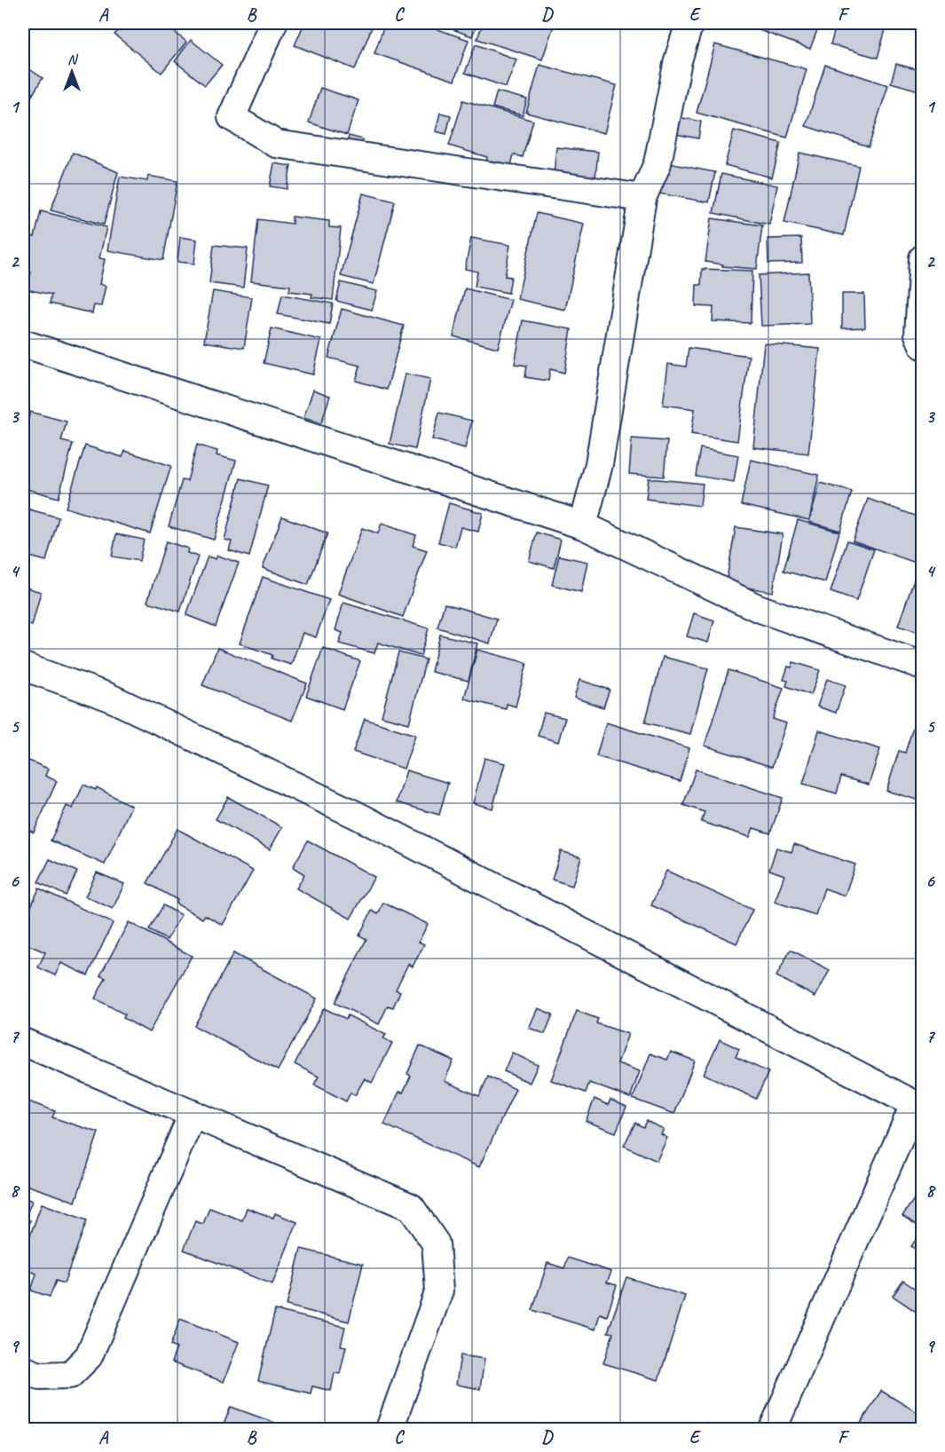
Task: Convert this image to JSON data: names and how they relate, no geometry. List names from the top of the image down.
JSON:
{
  "north": "top",
  "grid": {
    "columns": [
      "A",
      "B",
      "C",
      "D",
      "E",
      "F"
    ],
    "rows": [
      "1",
      "2",
      "3",
      "4",
      "5",
      "6",
      "7",
      "8",
      "9"
    ]
  }
}
